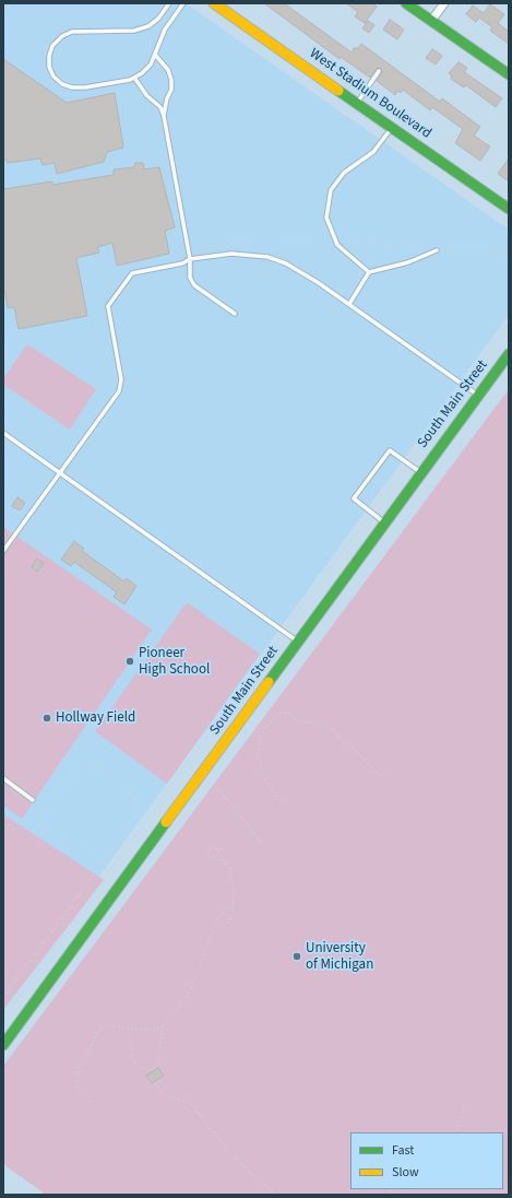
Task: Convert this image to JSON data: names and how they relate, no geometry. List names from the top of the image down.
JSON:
{
  "streets": {
    "main road": ["West Stadium Boulevard", "South Main Street"]
  },
  "places": ["Pioneer High School", "Hollway Field", "University of Michigan"],
  "legend": ["Fast", "Slow"]
}
